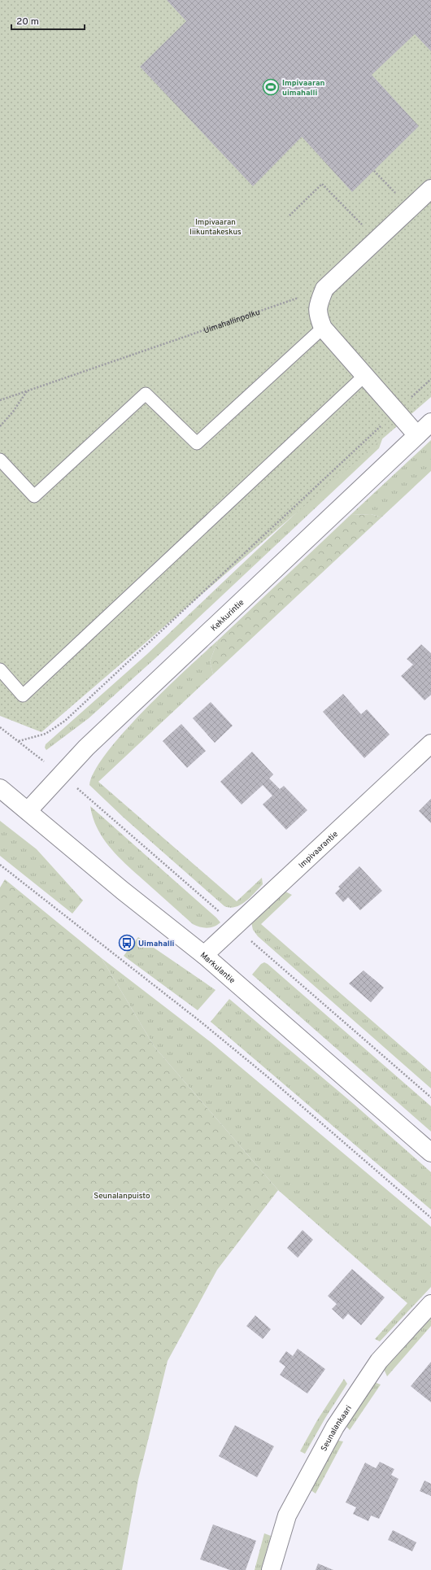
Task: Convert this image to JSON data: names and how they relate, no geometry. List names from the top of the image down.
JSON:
{
  "streets": {
    "street": [
      "Kekkurintie",
      "Impivaarantie",
      "Markulantie",
      "Seunalankaari"
    ],
    "path": ["Uimahallinpolku"]
  },
  "crossings": [
    ["Kekkurintie", "Markulantie"],
    ["Impivaarantie", "Markulantie"]
  ],
  "parks": ["Impivaaran liikuntakeskus", "Seunalanpuisto"],
  "places": {
    "sports": ["Impivaaran uimahalli"],
    "bus stop": ["Uimahalli"]
  },
  "scale_bar": "20 m"
}
